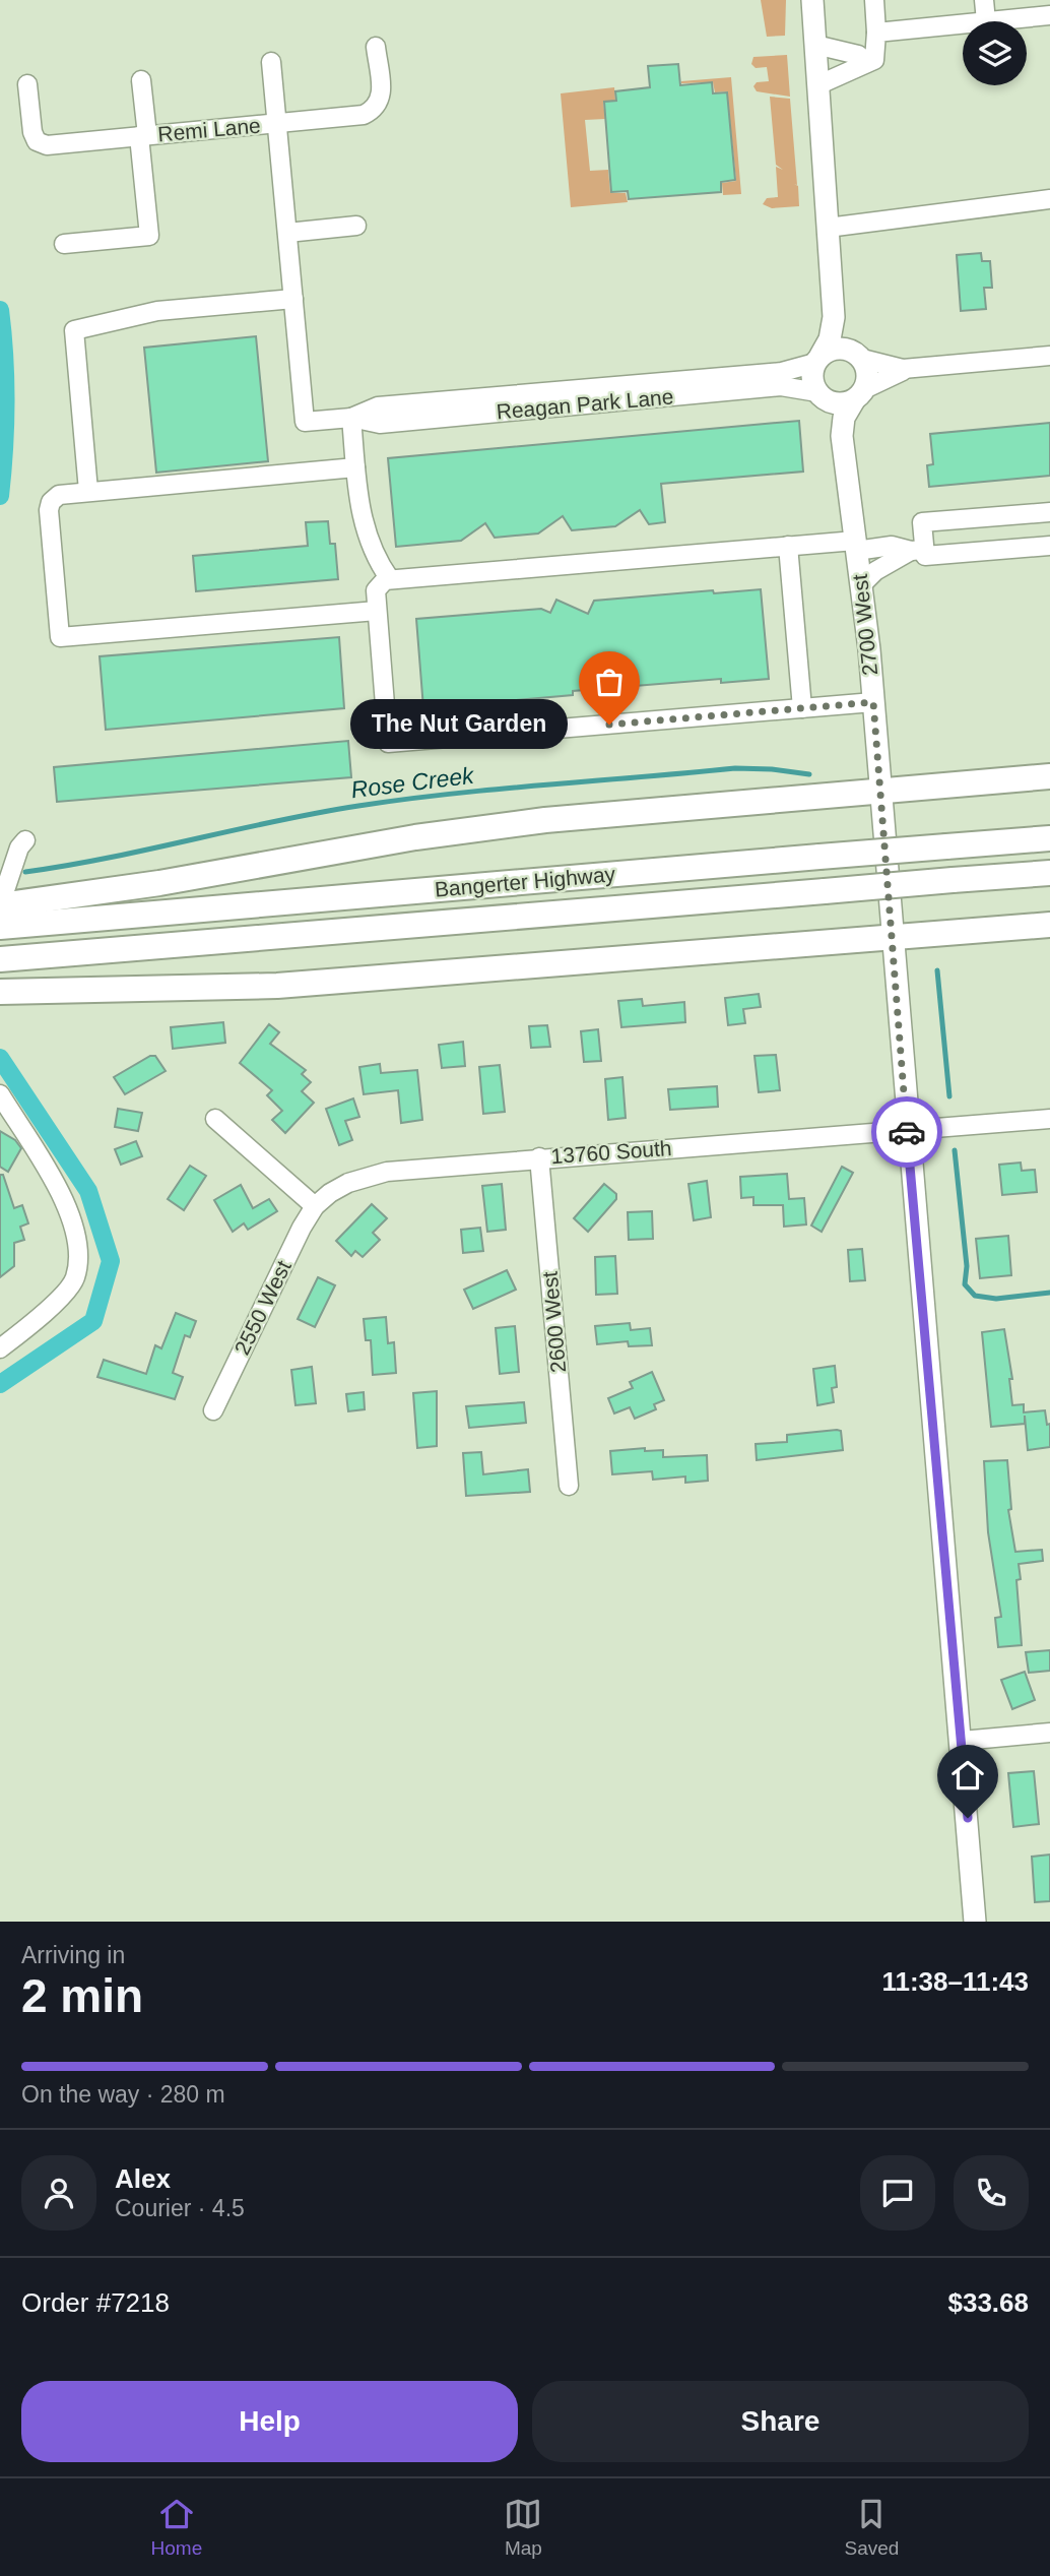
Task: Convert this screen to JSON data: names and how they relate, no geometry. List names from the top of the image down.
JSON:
{
  "streets": {
    "highway": ["Bangerter Highway"],
    "main road": ["2700 West"],
    "street": [
      "Remi Lane",
      "Reagan Park Lane",
      "13760 South",
      "2550 West",
      "2600 West"
    ]
  },
  "crossings": [
    ["Remi Lane", "Reagan Park Lane"],
    ["Reagan Park Lane", "2700 West"],
    ["2700 West", "13760 South"],
    ["13760 South", "2550 West"],
    ["13760 South", "2600 West"]
  ],
  "water": ["Rose Creek"],
  "places": ["The Nut Garden"],
  "page": {
    "bubble": "The Nut Garden",
    "heading": ["2 min", "Arriving in", "11:38–11:43"],
    "panel": [
      "Alex",
      "Courier · 4.5",
      "Order #7218",
      "$33.68"
    ],
    "bar": "On the way · 280 m",
    "buttons": ["Help", "Share"],
    "tabs": ["Home", "Map", "Saved"]
  }
}
